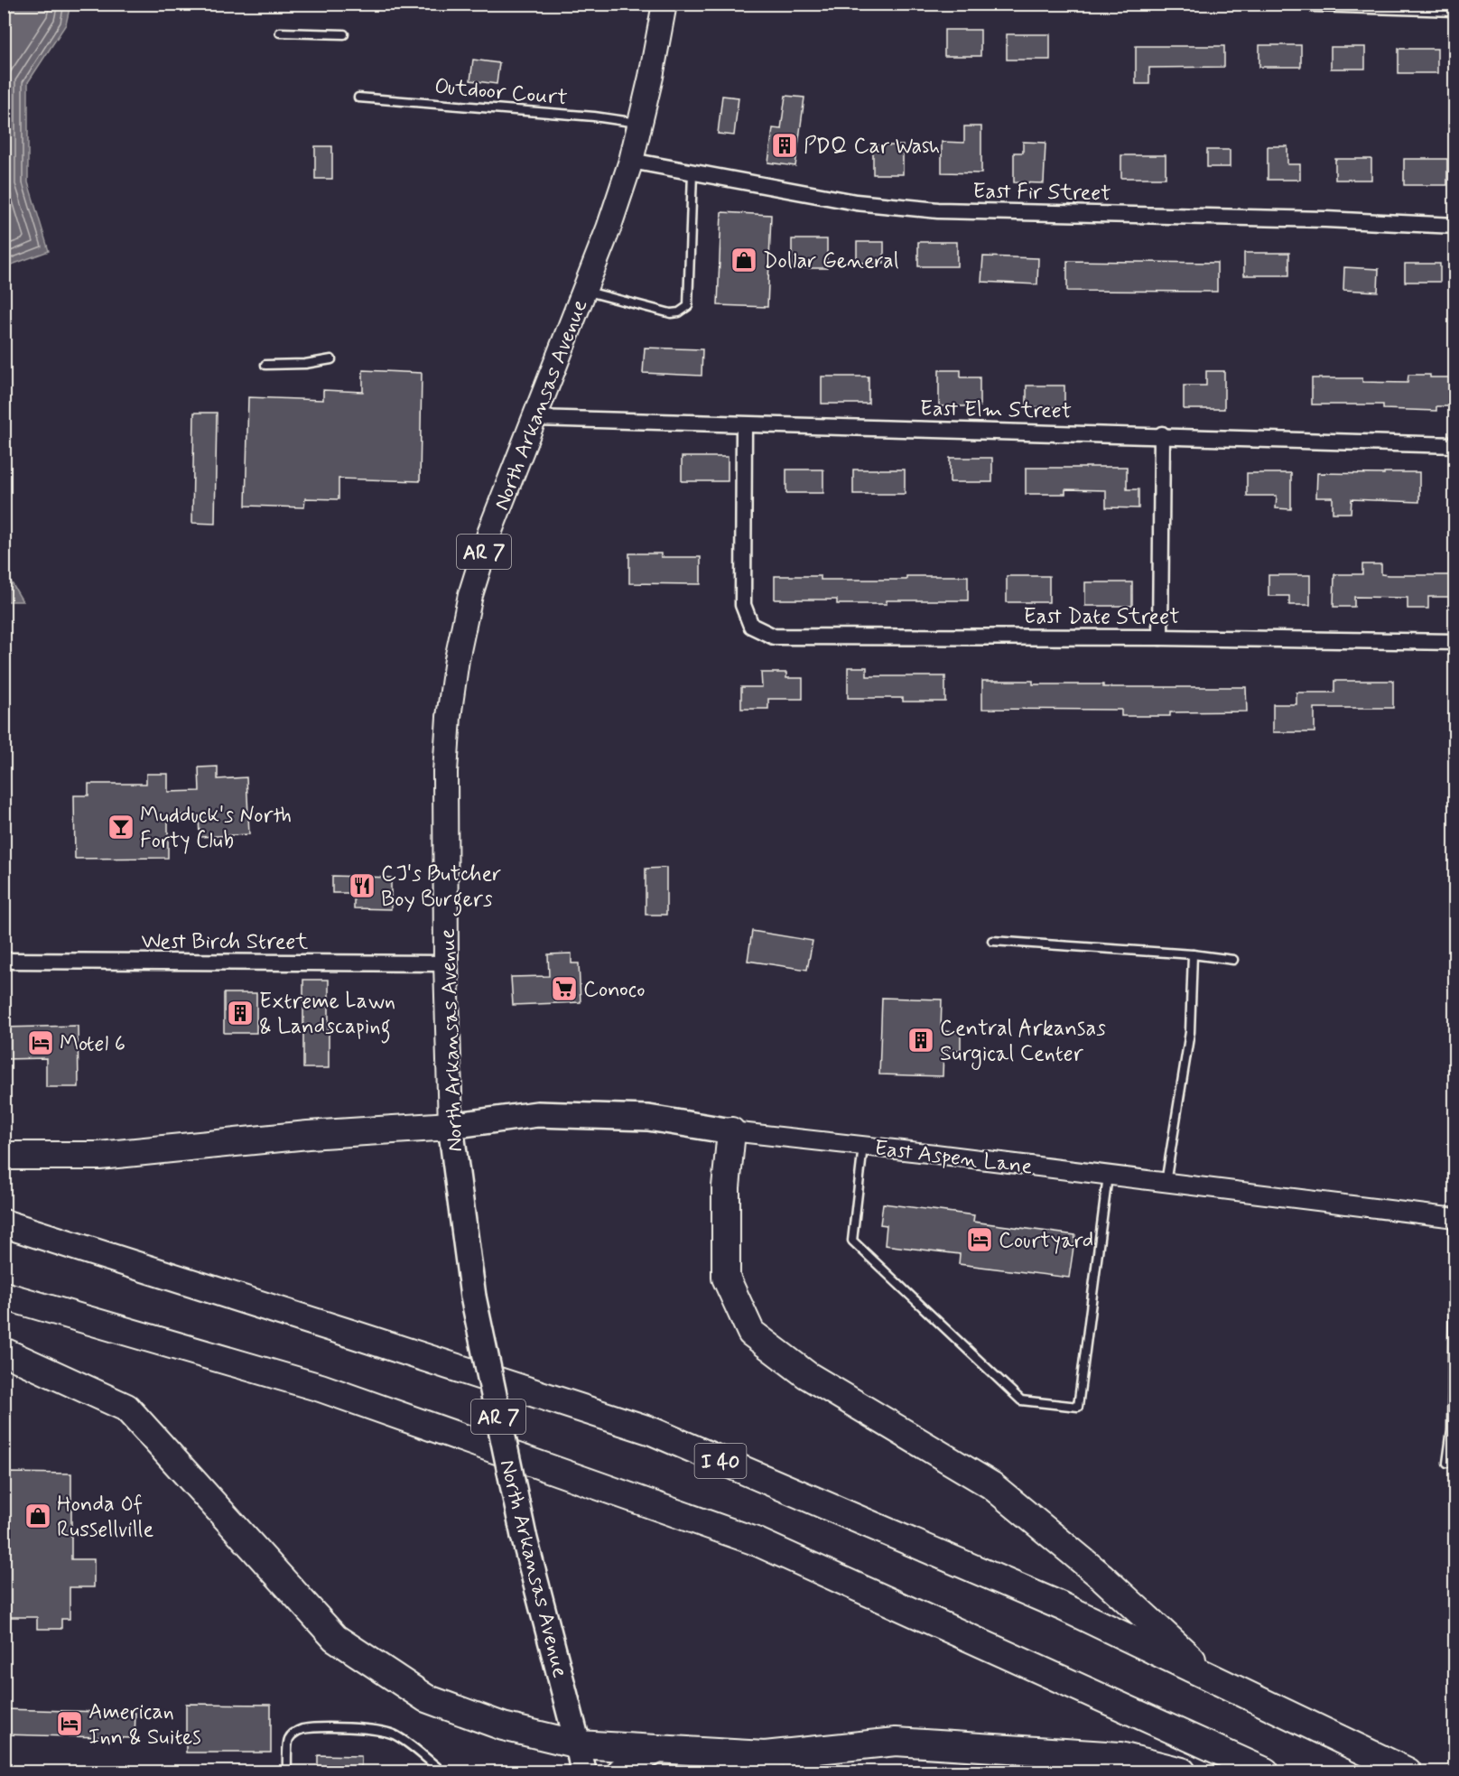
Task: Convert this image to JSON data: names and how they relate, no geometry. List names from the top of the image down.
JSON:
{
  "streets": {
    "highway": [
      "North Arkansas Avenue",
      "AR 7",
      "East Aspen Lane",
      "I 40"
    ],
    "street": [
      "East Fir Street",
      "East Elm Street",
      "East Date Street",
      "West Birch Street"
    ],
    "lane": ["Outdoor Court"]
  },
  "crossings": [
    ["Outdoor Court", "North Arkansas Avenue"],
    ["East Fir Street", "North Arkansas Avenue"],
    ["North Arkansas Avenue", "East Elm Street"],
    ["North Arkansas Avenue", "West Birch Street"],
    ["North Arkansas Avenue", "East Aspen Lane"],
    ["East Elm Street", "East Date Street"]
  ],
  "places": {
    "building": ["PDQ Car Wash", "Extreme Lawn & Landscaping", "Central Arkansas Surgical Center"],
    "shop": ["Dollar General", "Honda Of Russellville"],
    "bar": ["Mudduck's North Forty Club"],
    "restaurant": ["CJ's Butcher Boy Burgers"],
    "supermarket": ["Conoco"],
    "hotel": ["Motel 6", "Courtyard", "American Inn & Suites"]
  }
}
